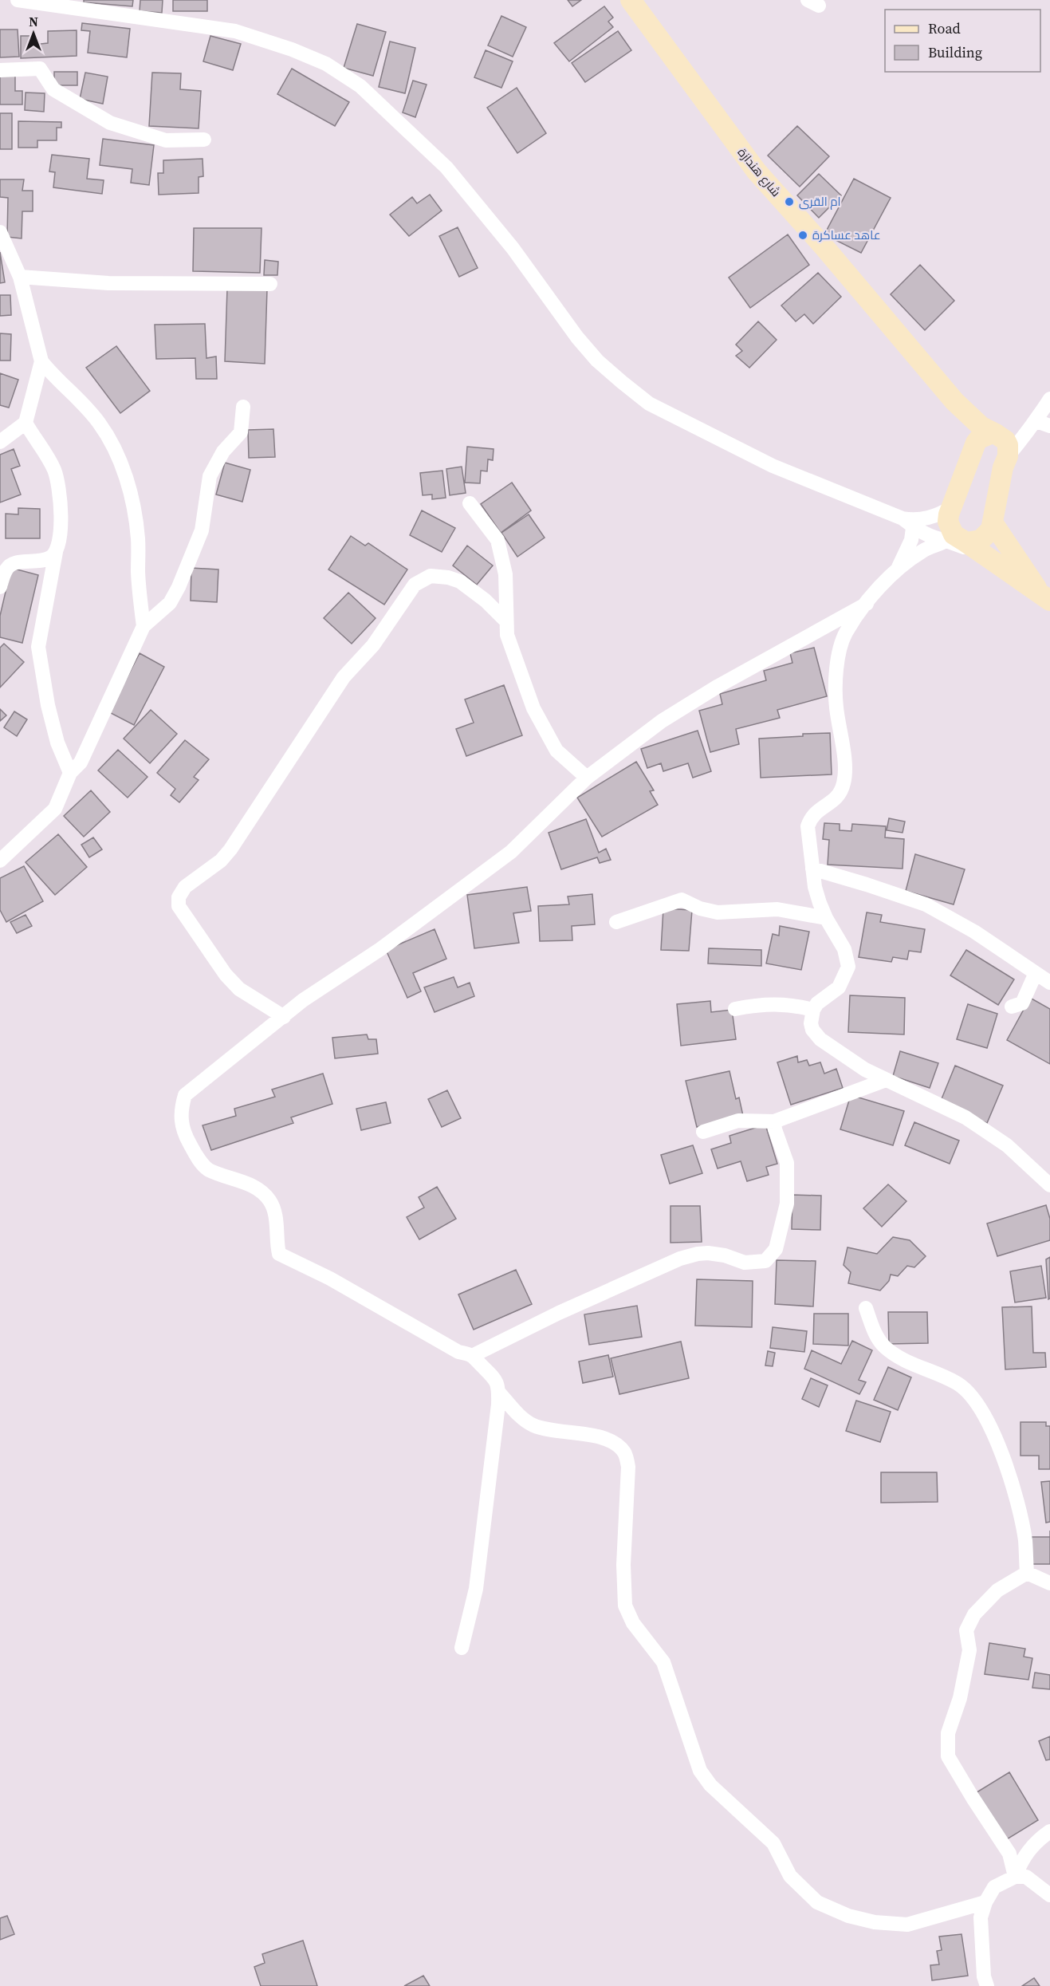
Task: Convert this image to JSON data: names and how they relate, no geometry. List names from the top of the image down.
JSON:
{
  "streets": {
    "street": ["شارع هندازة"]
  },
  "places": ["ام القرى", "عاهد عساكرة"],
  "legend": ["Road", "Building"],
  "north": "top"
}
